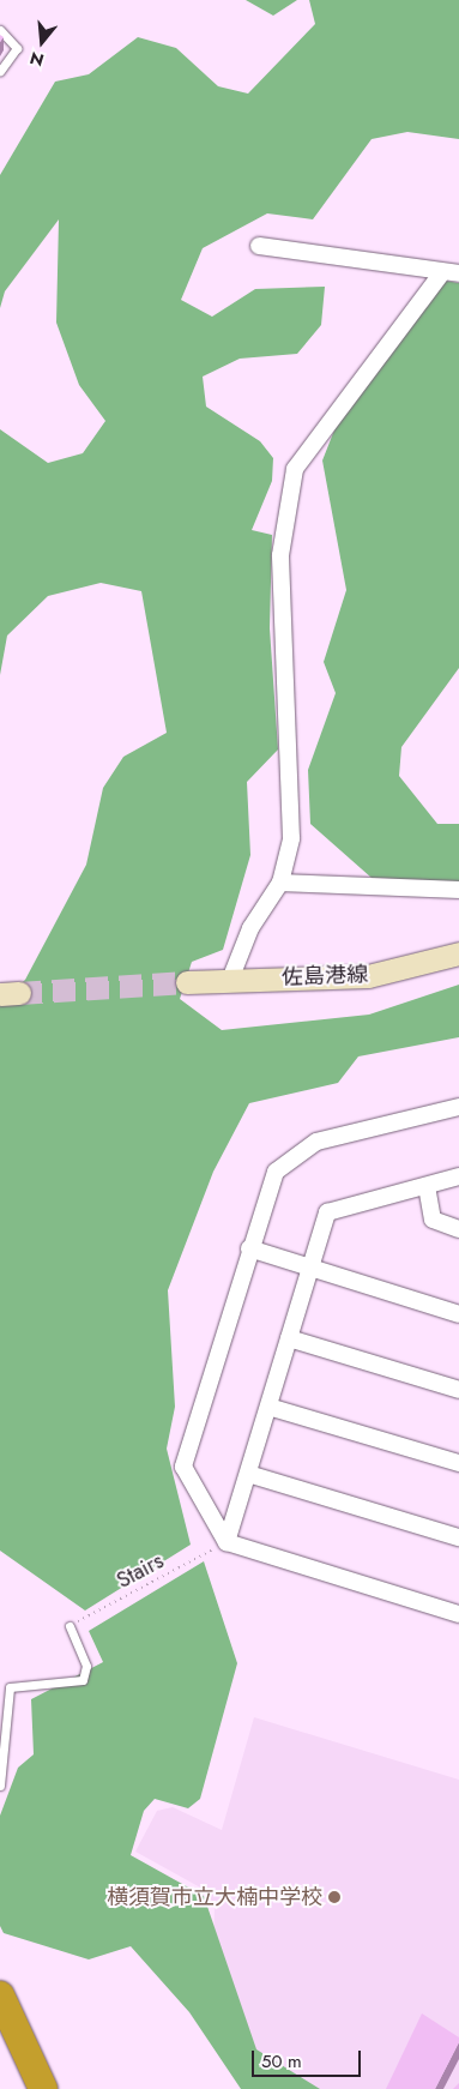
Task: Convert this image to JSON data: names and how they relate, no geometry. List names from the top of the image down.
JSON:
{
  "streets": {
    "main road": ["佐島港線"],
    "path": ["Stairs"]
  },
  "places": ["横須賀市立大楠中学校"],
  "scale_bar": "50 m",
  "north": "bottom"
}
